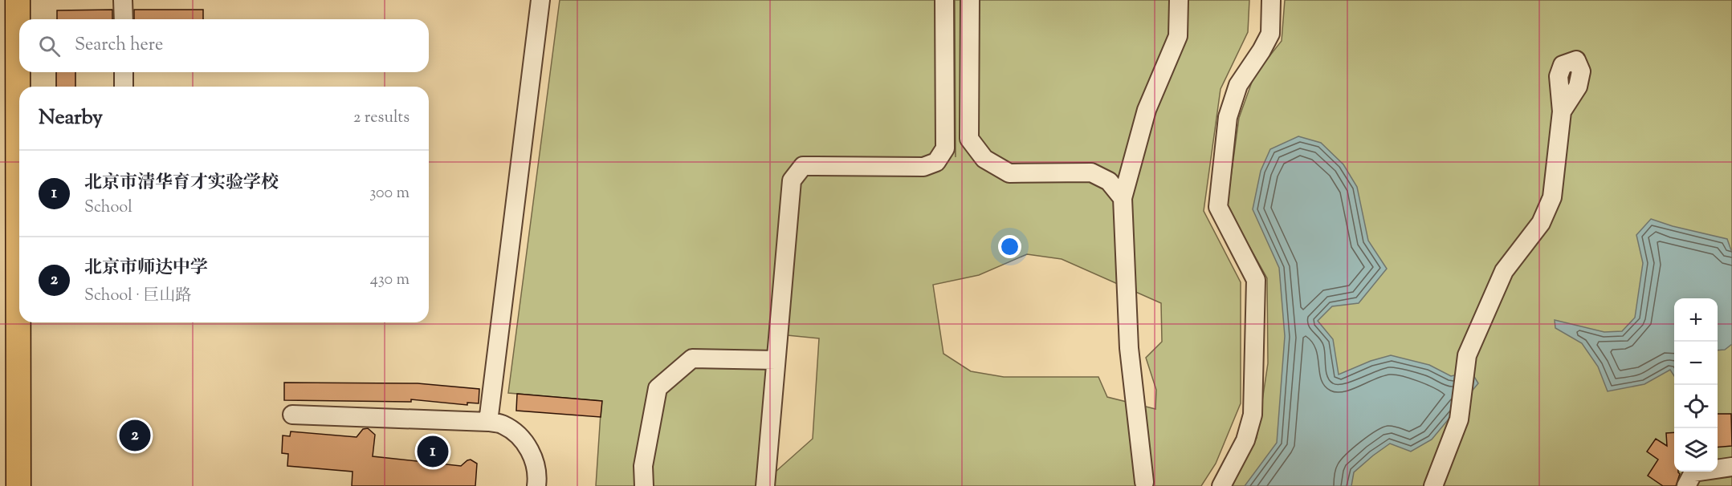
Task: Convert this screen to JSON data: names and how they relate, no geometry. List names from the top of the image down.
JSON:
{
  "page": {
    "search": "Search here",
    "heading": ["Nearby", "2 results"],
    "list": [
      {
        "mark": "1",
        "name": "北京市清华育才实验学校",
        "note": "School",
        "value": "300 m"
      },
      {
        "mark": "2",
        "name": "北京市师达中学",
        "note": "School · 巨山路",
        "value": "430 m"
      }
    ],
    "map_buttons": ["+", "−"],
    "pins": ["2", "1"]
  }
}
